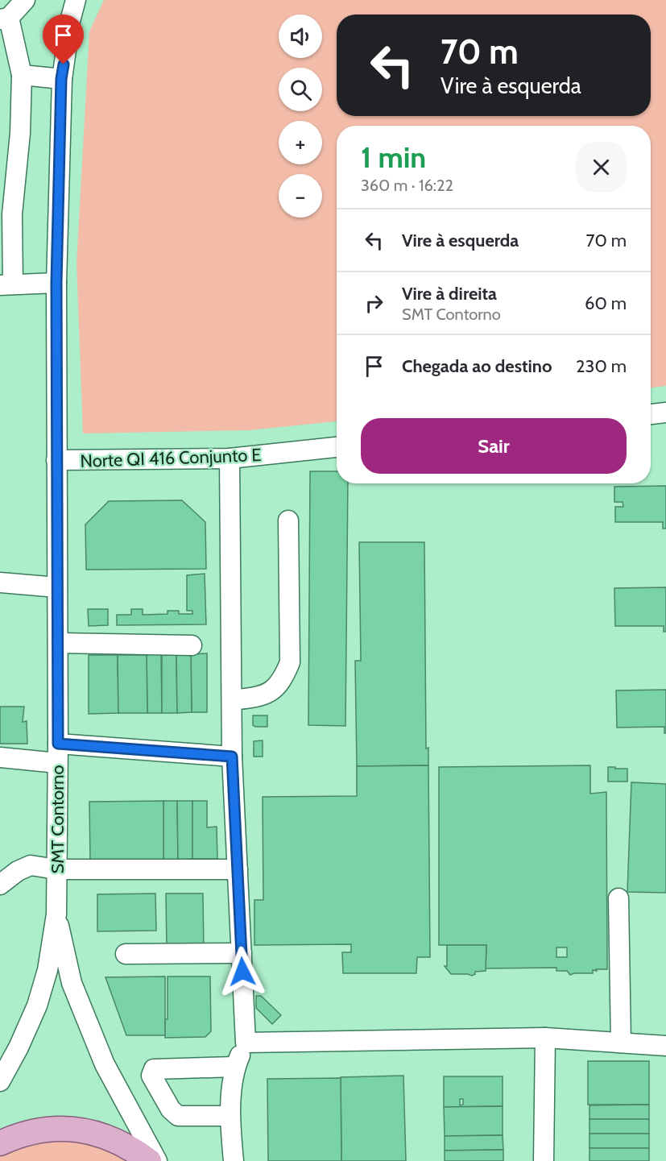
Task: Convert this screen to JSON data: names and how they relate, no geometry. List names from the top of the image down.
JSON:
{
  "streets": {
    "street": ["Norte QI 416 Conjunto E", "SMT Contorno"]
  },
  "crossings": [
    ["Norte QI 416 Conjunto E", "SMT Contorno"]
  ],
  "page": {
    "map_buttons": ["+", "−"],
    "turn": ["70 m", "Vire à esquerda"],
    "heading": ["1 min", "360 m · 16:22"],
    "list": [
      {
        "name": "Vire à esquerda",
        "value": "70 m"
      },
      {
        "name": "Vire à direita",
        "note": "SMT Contorno",
        "value": "60 m"
      },
      {
        "name": "Chegada ao destino",
        "value": "230 m"
      }
    ],
    "buttons": "Sair"
  }
}
